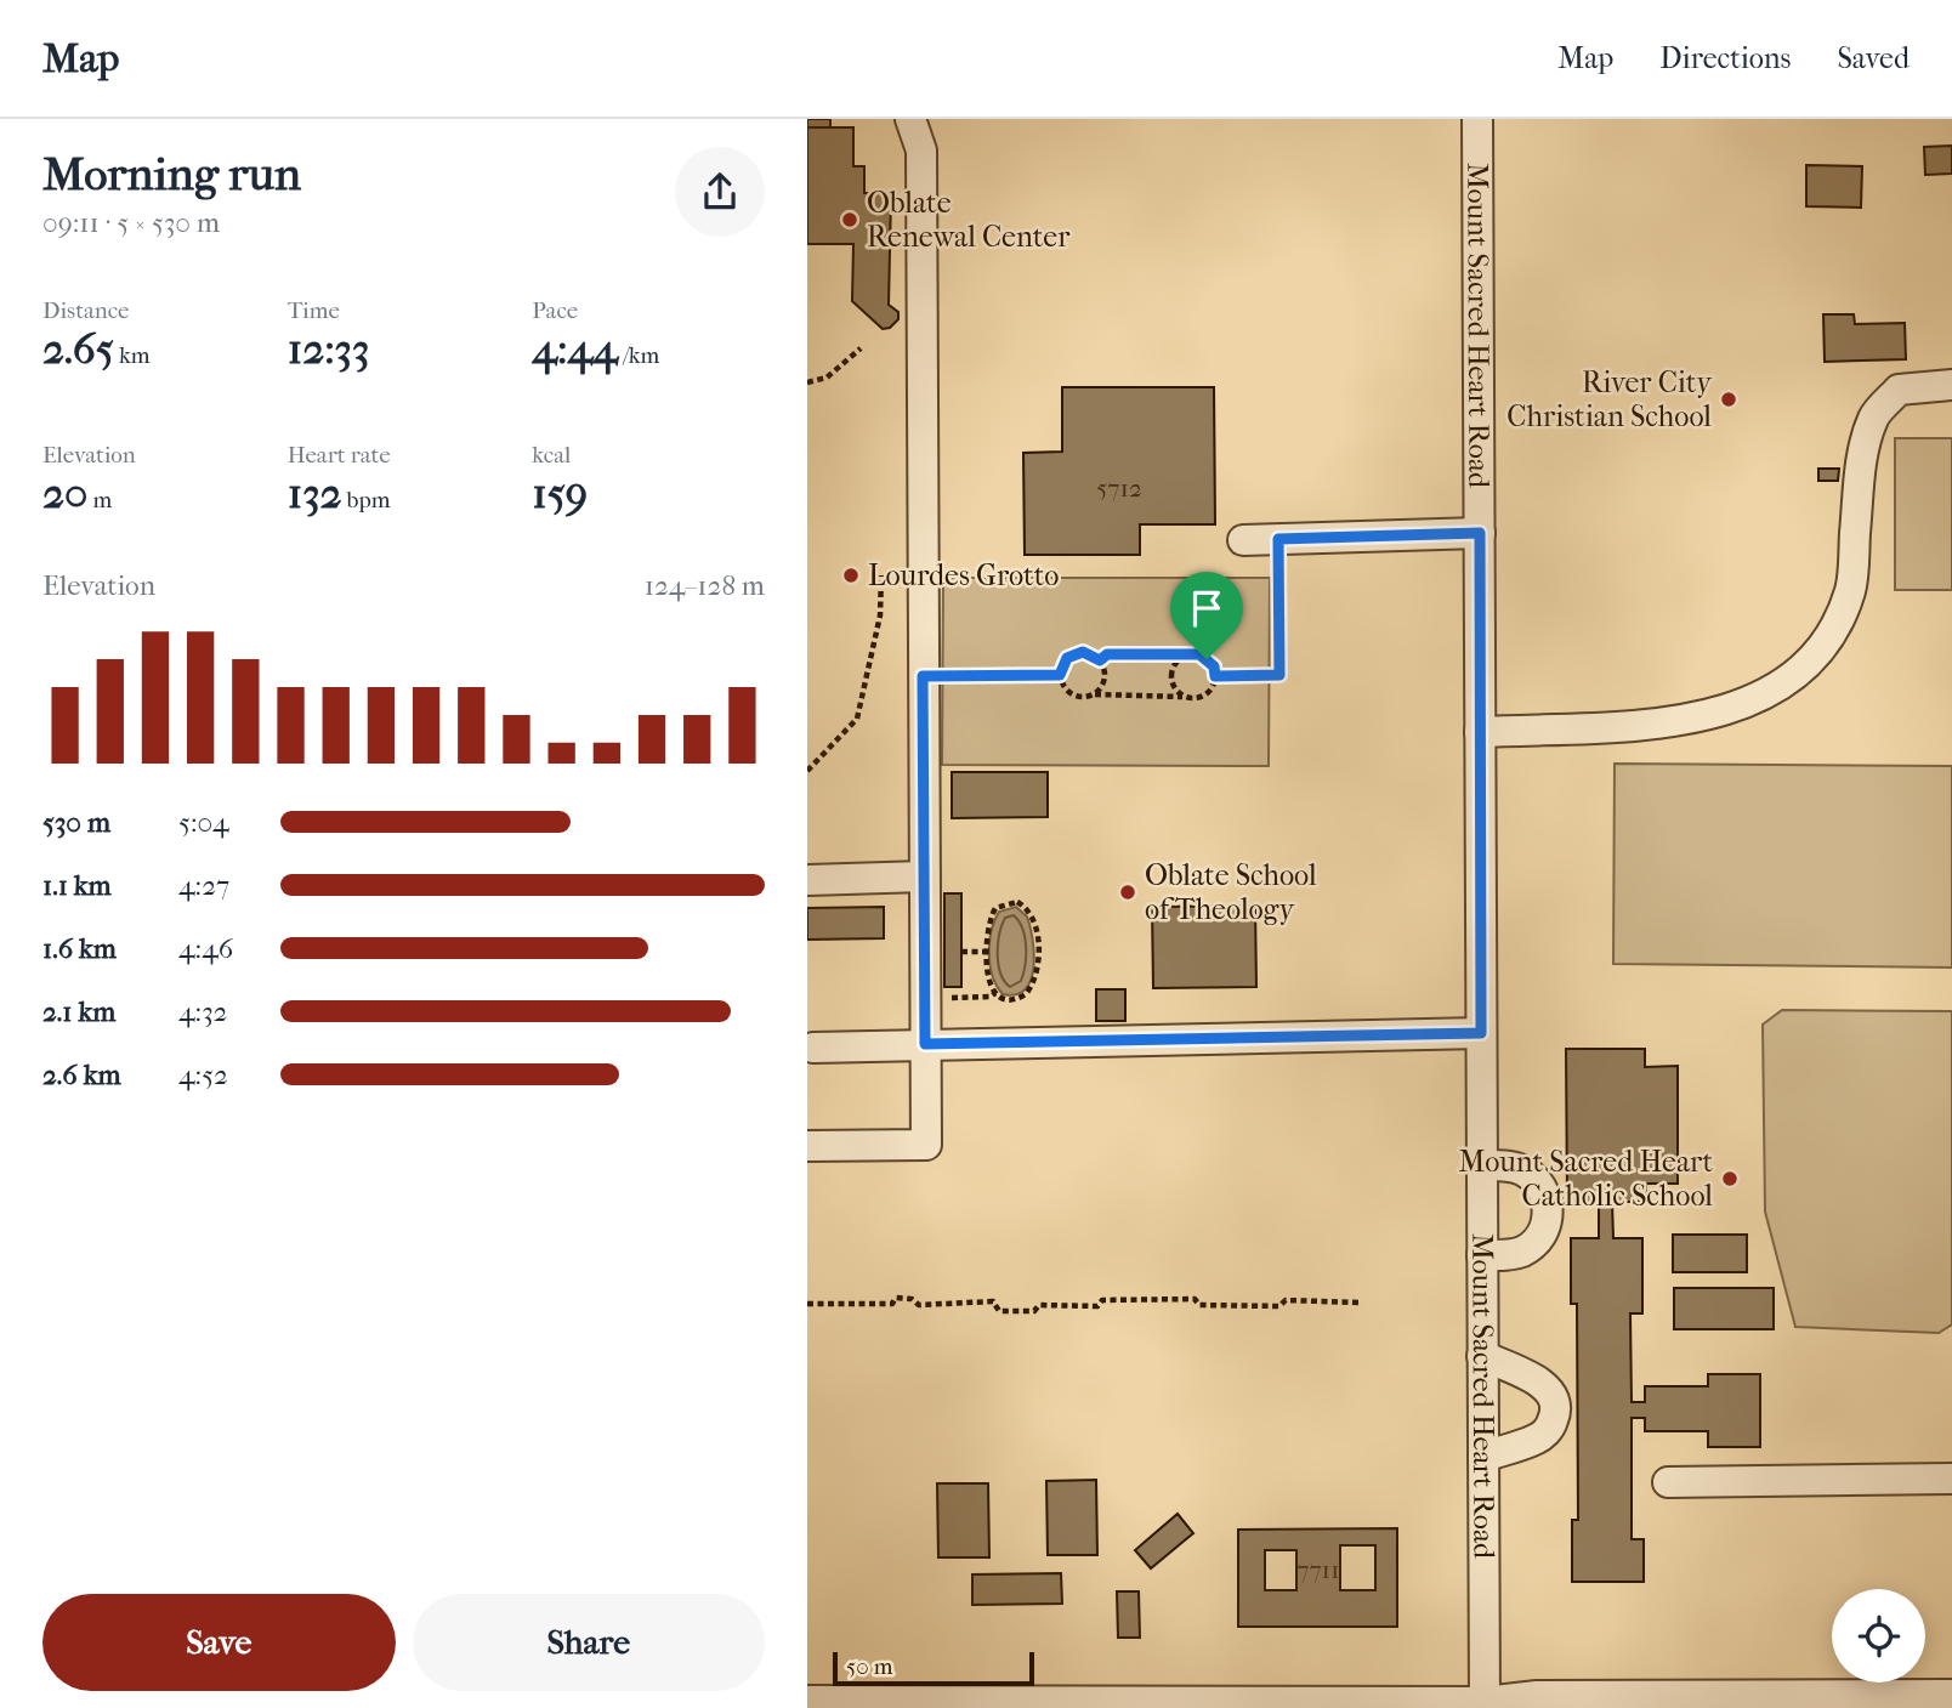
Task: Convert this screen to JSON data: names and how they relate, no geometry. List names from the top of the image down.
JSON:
{
  "streets": {
    "street": ["Mount Sacred Heart Road"]
  },
  "places": [
    "Oblate Renewal Center",
    "River City Christian School",
    "Lourdes Grotto",
    "Oblate School of Theology",
    "Mount Sacred Heart Catholic School"
  ],
  "house_numbers": ["5712", "7711"],
  "scale_bar": "50 m",
  "page": {
    "header": "Map",
    "nav": ["Map", "Directions", "Saved"],
    "heading": ["Morning run", "09:11 · 5 × 530 m"],
    "stats": [
      ["Distance", "2.65 km"],
      ["Time", "12:33"],
      ["Pace", "4:44 /km"],
      ["Elevation", "20 m"],
      ["Heart rate", "132 bpm"],
      ["kcal", "159"]
    ],
    "chart": ["Elevation", "124–128 m"],
    "list": [
      {
        "name": "530 m",
        "note": "5:04"
      },
      {
        "name": "1.1 km",
        "note": "4:27"
      },
      {
        "name": "1.6 km",
        "note": "4:46"
      },
      {
        "name": "2.1 km",
        "note": "4:32"
      },
      {
        "name": "2.6 km",
        "note": "4:52"
      }
    ],
    "buttons": ["Save", "Share"],
    "scale": "50 m"
  }
}
